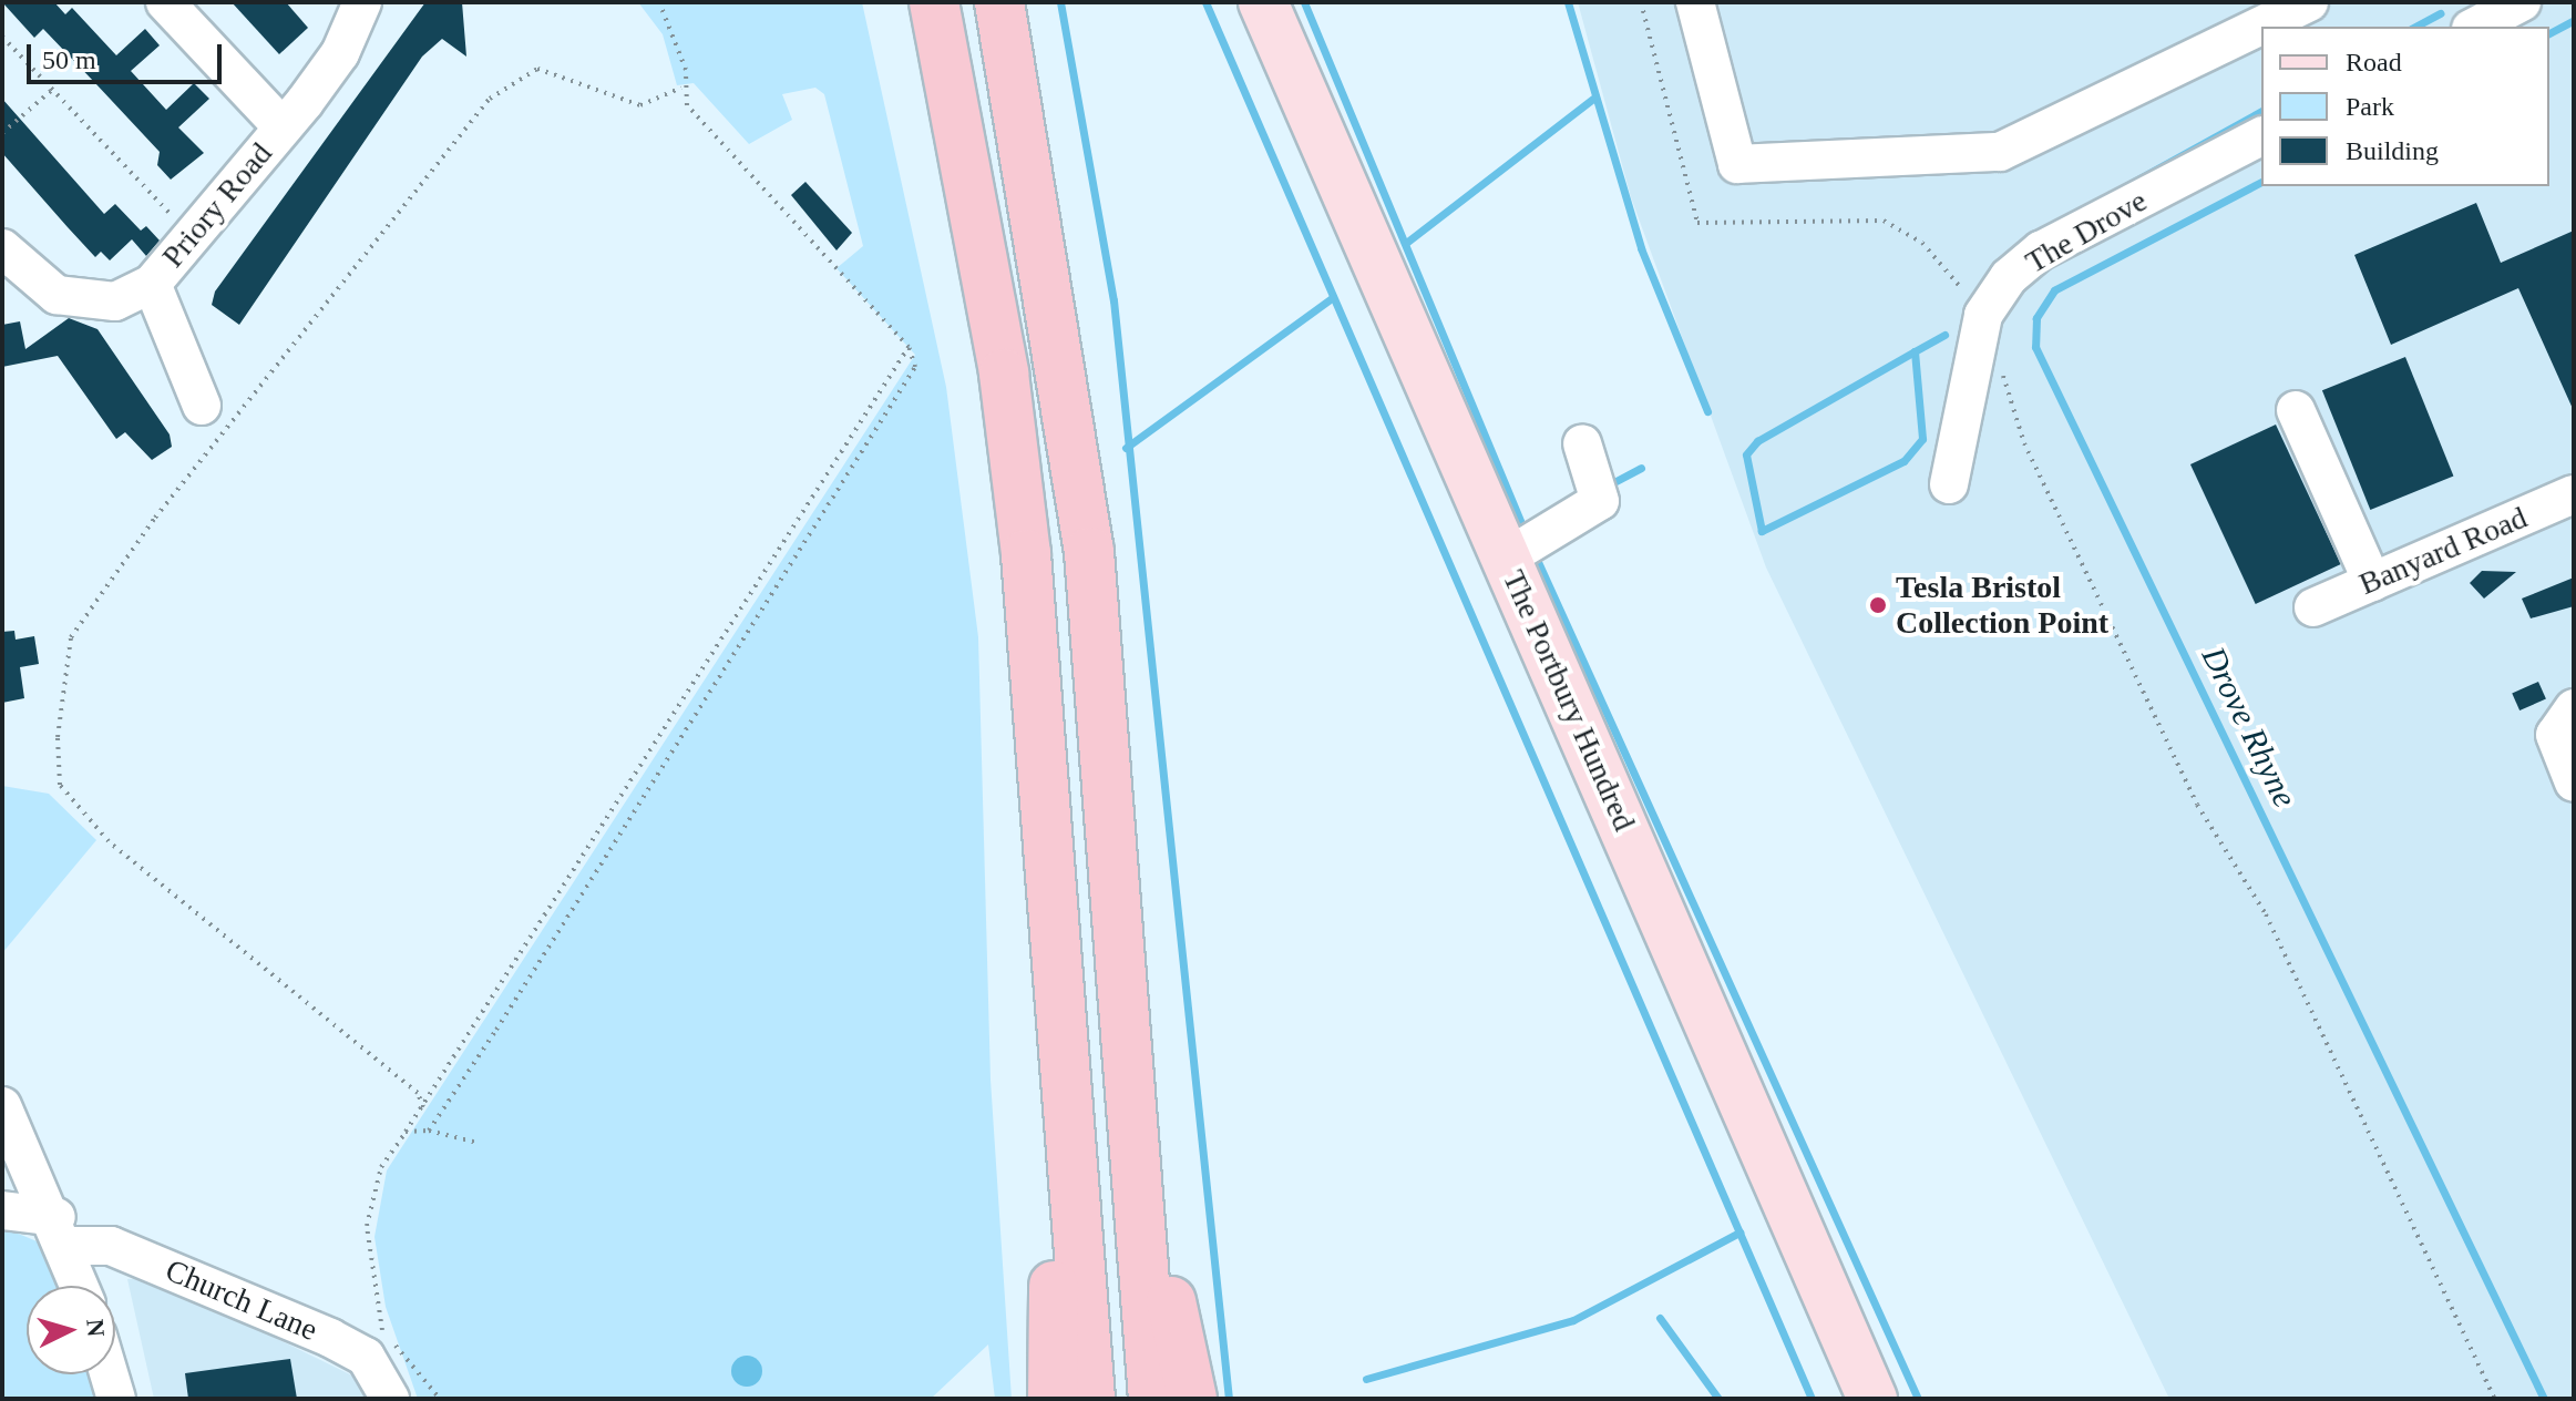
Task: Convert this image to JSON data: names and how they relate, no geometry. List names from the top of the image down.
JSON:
{
  "streets": {
    "main road": ["The Portbury Hundred"],
    "street": [
      "Priory Road",
      "The Drove",
      "Banyard Road",
      "Church Lane"
    ]
  },
  "water": ["Drove Rhyne"],
  "places": ["Tesla Bristol Collection Point"],
  "legend": ["Road", "Park", "Building"],
  "scale_bar": "50 m",
  "north": "right"
}
